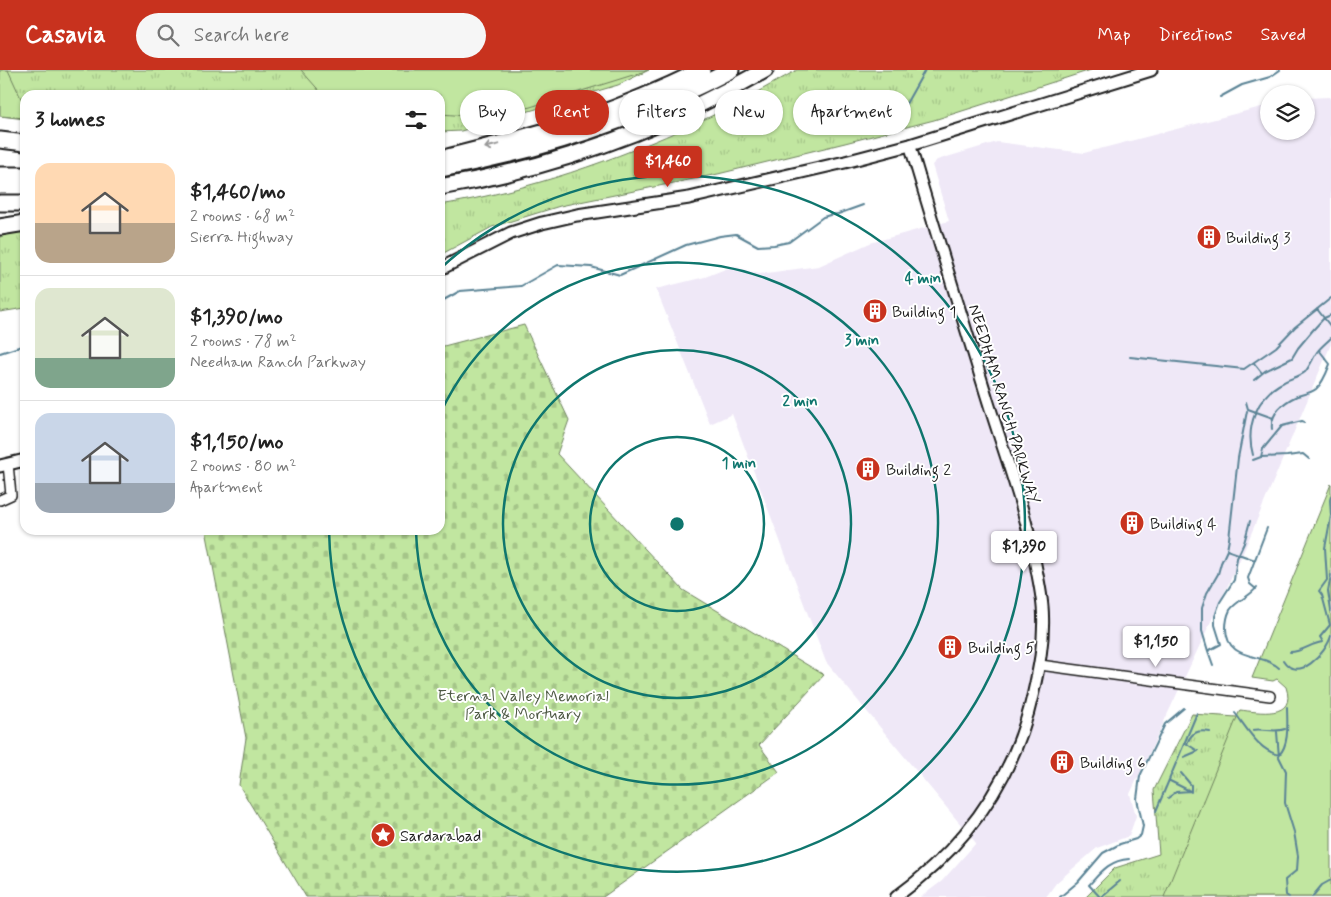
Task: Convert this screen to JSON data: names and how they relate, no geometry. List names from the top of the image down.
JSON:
{
  "streets": {
    "street": ["NEEDHAM RANCH PARKWAY"]
  },
  "parks": ["Eternal Valley Memorial Park & Mortuary"],
  "places": {
    "building": [
      "Building 3",
      "Building 1",
      "Building 2",
      "Building 4",
      "Building 5",
      "Building 6"
    ],
    "place": ["Sardarabad"]
  },
  "page": {
    "header": "Casavia",
    "search": "Search here",
    "nav": ["Map", "Directions", "Saved"],
    "chip": [
      "Buy",
      "Rent",
      "Filters",
      "New",
      "Apartment"
    ],
    "heading": "3 homes",
    "price": ["$1,460", "$1,390", "$1,150"],
    "list": [
      {
        "name": "$1,460/mo",
        "note": "2 rooms · 68 m² · Sierra Highway"
      },
      {
        "name": "$1,390/mo",
        "note": "2 rooms · 78 m² · Needham Ranch Parkway"
      },
      {
        "name": "$1,150/mo",
        "note": "2 rooms · 80 m² · Apartment"
      }
    ]
  },
  "rings": [
    "4 min",
    "3 min",
    "2 min",
    "1 min"
  ]
}
